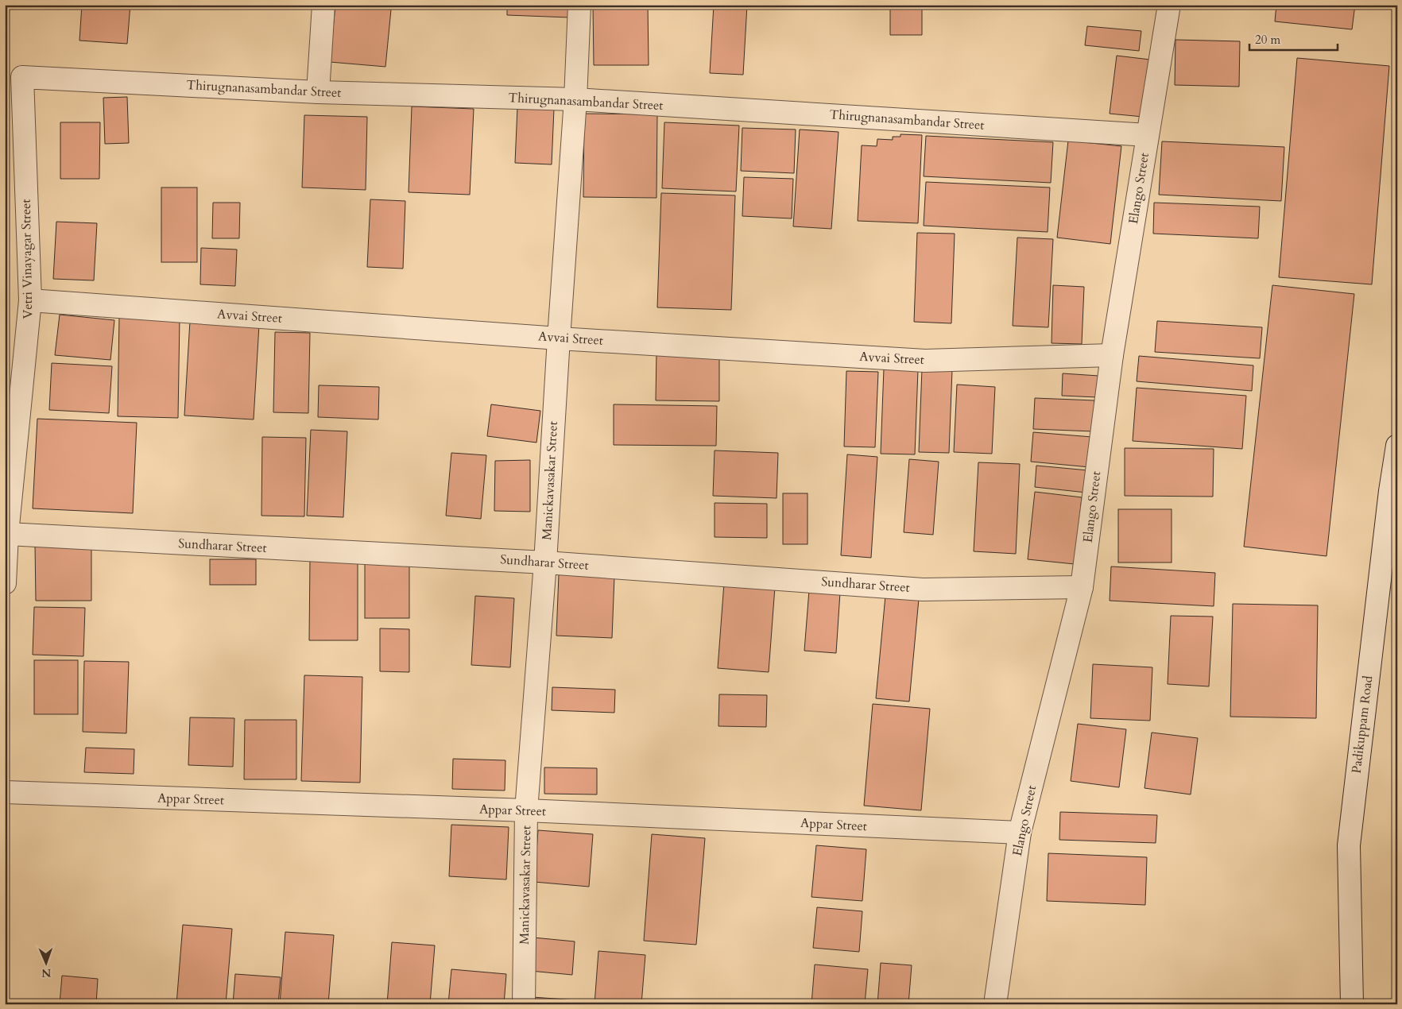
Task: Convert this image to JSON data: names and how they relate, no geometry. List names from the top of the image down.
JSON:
{
  "streets": {
    "street": [
      "Thirugnanasambandar Street",
      "Elango Street",
      "Vetri Vinayagar Street",
      "Avvai Street",
      "Manickavasakar Street",
      "Sundharar Street",
      "Padikuppam Road",
      "Appar Street"
    ]
  },
  "crossings": [
    ["Thirugnanasambandar Street", "Elango Street"],
    ["Thirugnanasambandar Street", "Vetri Vinayagar Street"],
    ["Thirugnanasambandar Street", "Manickavasakar Street"],
    ["Elango Street", "Avvai Street"],
    ["Elango Street", "Sundharar Street"],
    ["Elango Street", "Appar Street"],
    ["Vetri Vinayagar Street", "Avvai Street"],
    ["Vetri Vinayagar Street", "Sundharar Street"],
    ["Avvai Street", "Manickavasakar Street"],
    ["Manickavasakar Street", "Sundharar Street"],
    ["Manickavasakar Street", "Appar Street"]
  ],
  "scale_bar": "20 m",
  "north": "bottom"
}
